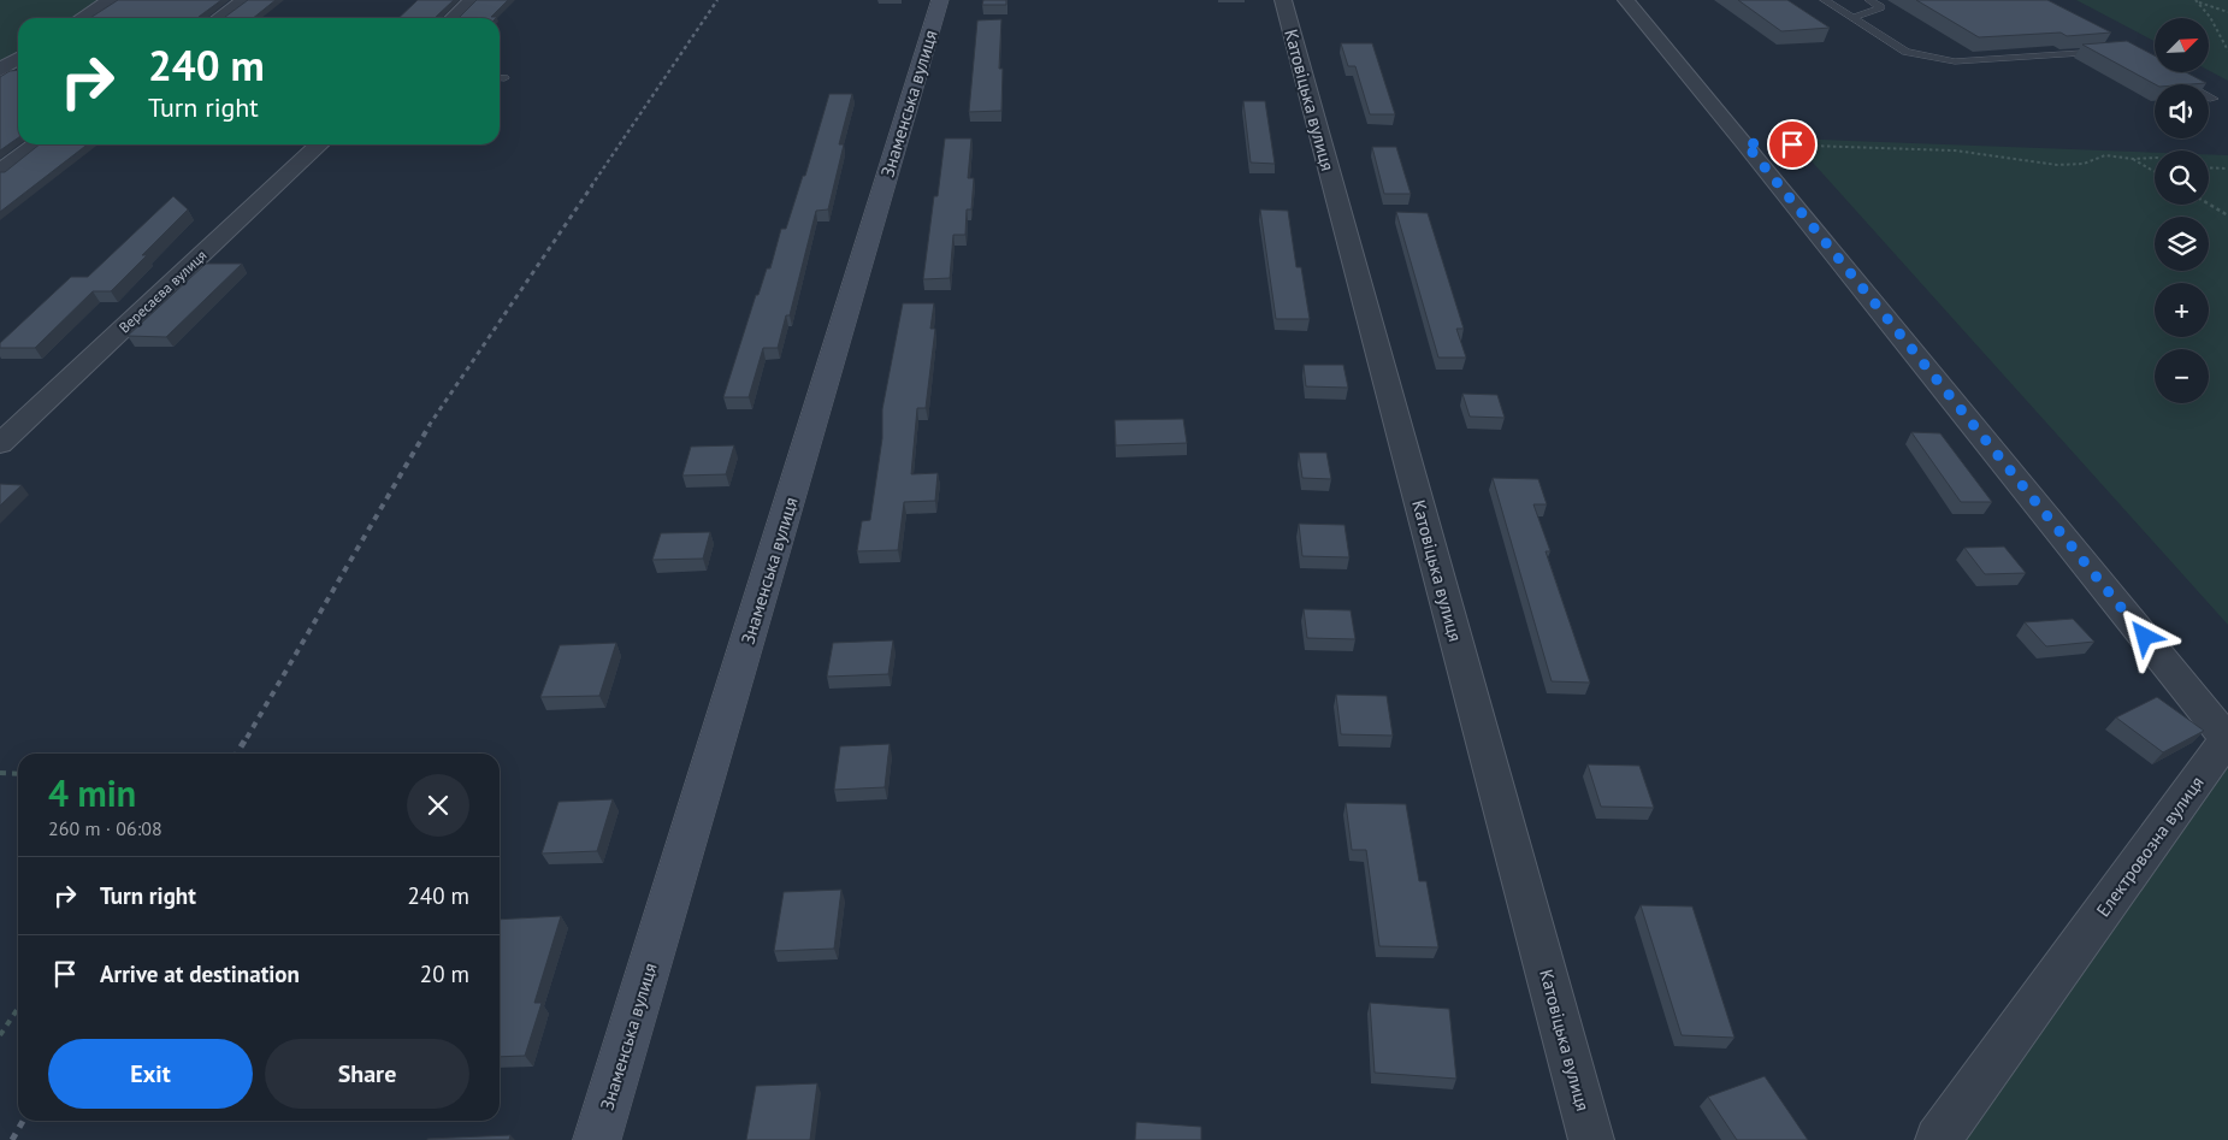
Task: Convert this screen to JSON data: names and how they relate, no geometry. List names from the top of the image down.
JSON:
{
  "streets": {
    "main road": ["Знаменська вулиця"],
    "street": ["Катовіцька вулиця", "Вересаєва вулиця", "Електровозна вулиця"]
  },
  "north": "top right",
  "page": {
    "map_buttons": ["+", "−"],
    "turn": ["240 m", "Turn right"],
    "heading": ["4 min", "260 m · 06:08"],
    "list": [
      {
        "name": "Turn right",
        "value": "240 m"
      },
      {
        "name": "Arrive at destination",
        "value": "20 m"
      }
    ],
    "buttons": ["Exit", "Share"]
  }
}
